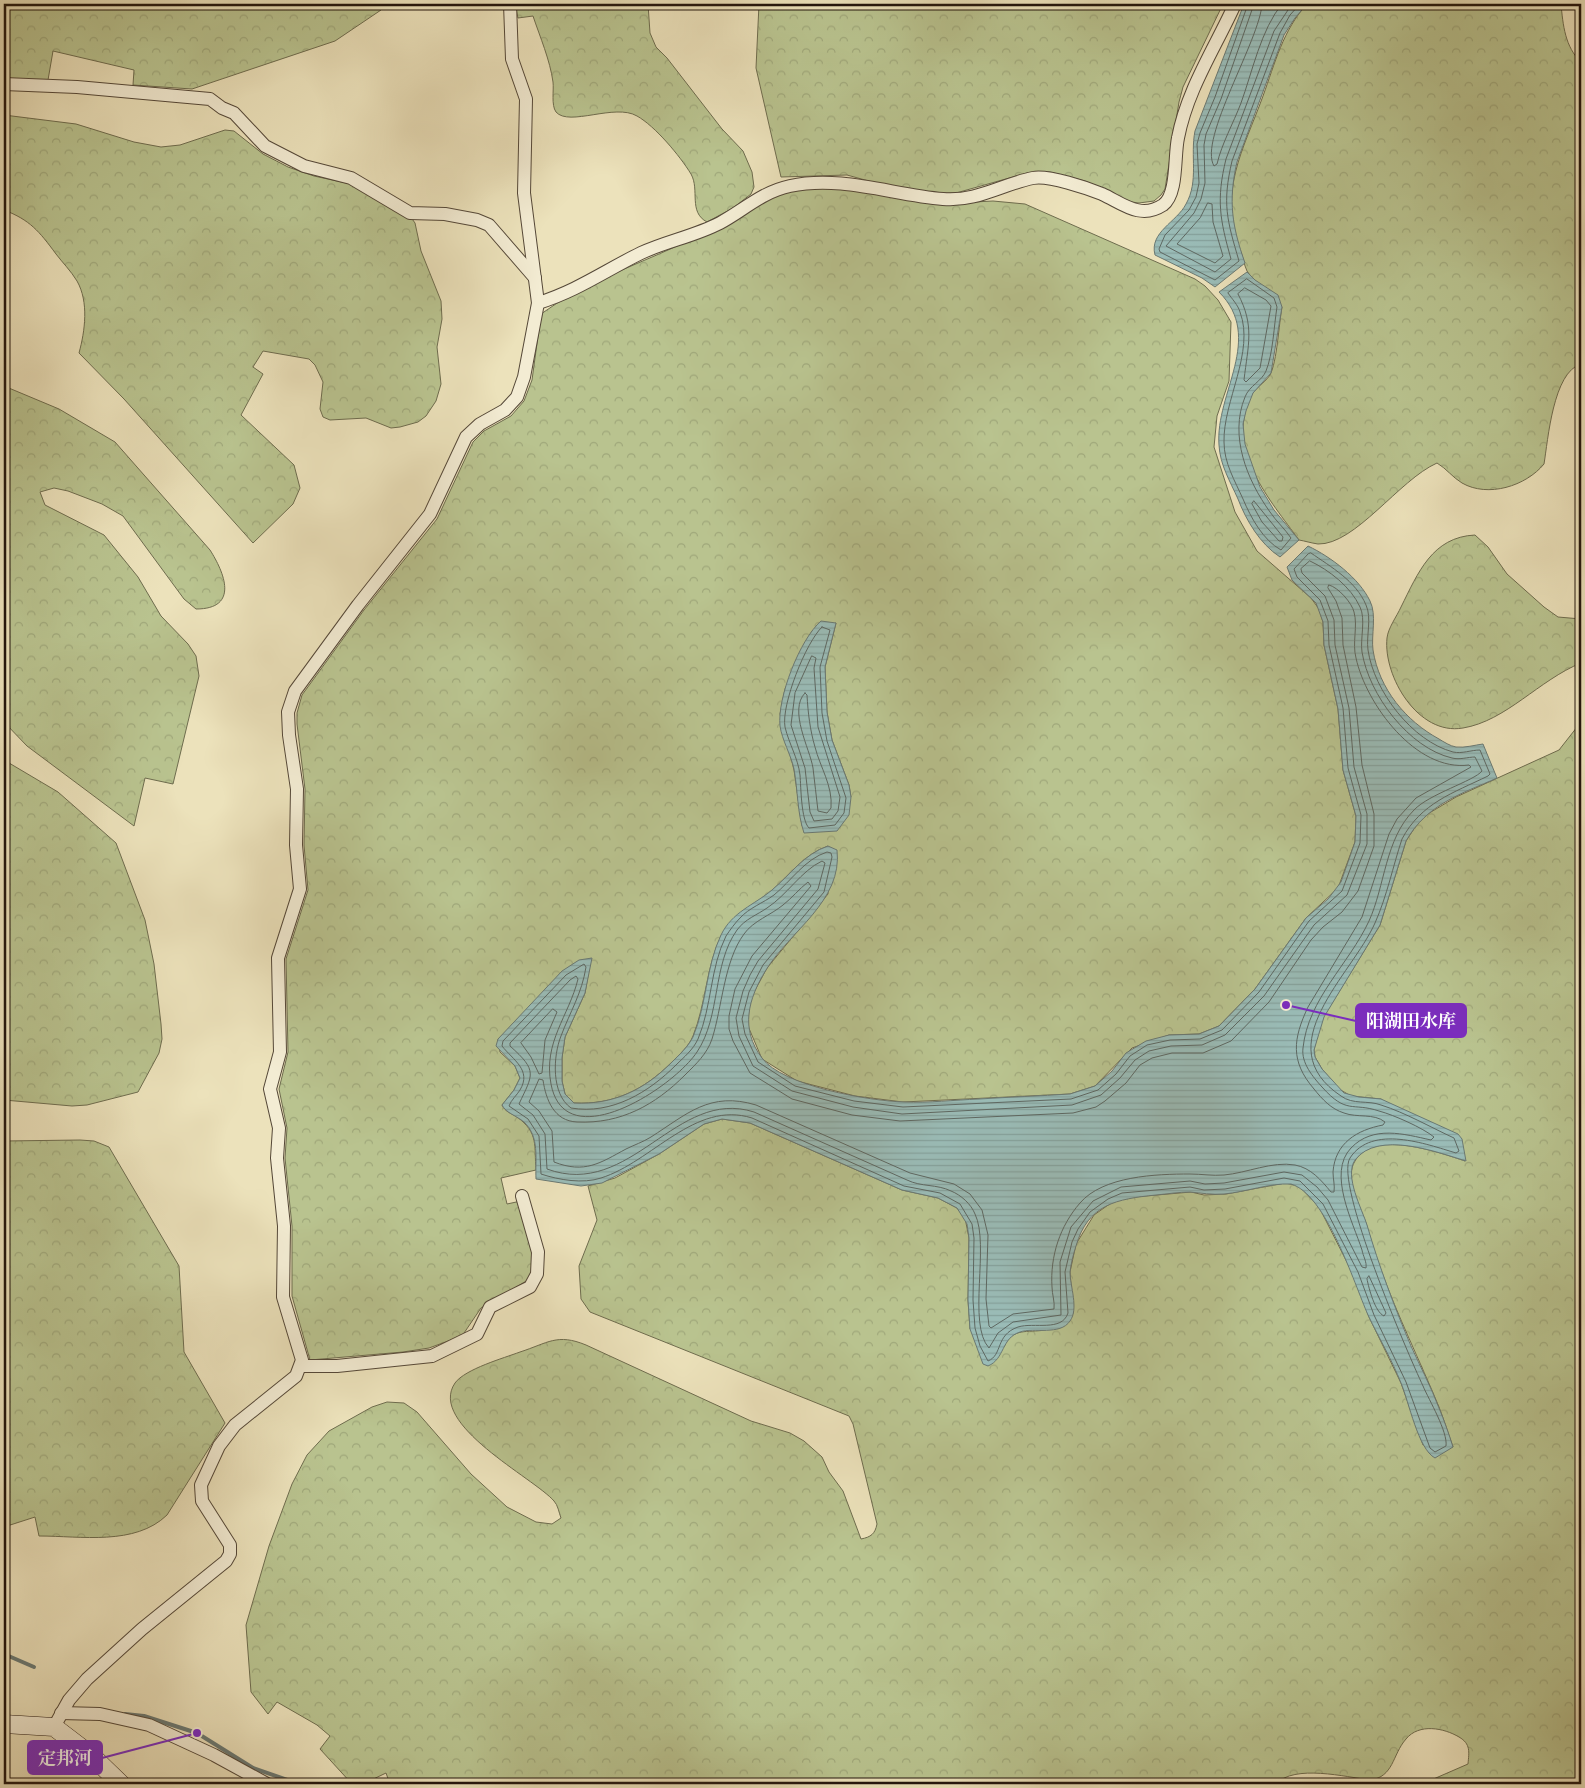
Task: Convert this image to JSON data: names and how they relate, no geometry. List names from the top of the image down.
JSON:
{
  "places": ["阳湖田水库", "定邦河"]
}
